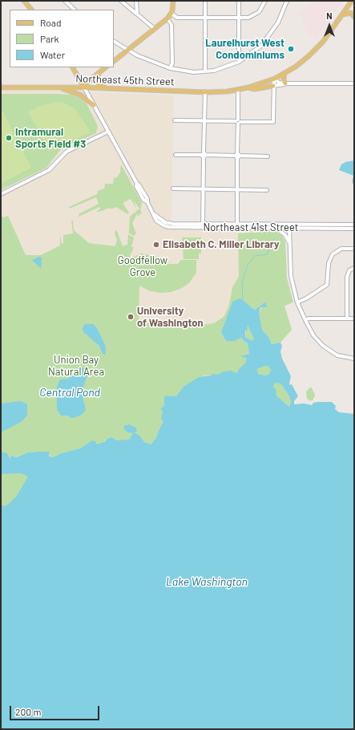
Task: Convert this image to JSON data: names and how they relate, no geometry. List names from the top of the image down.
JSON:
{
  "streets": {
    "main road": ["Northeast 45th Street"],
    "street": ["Northeast 41st Street"]
  },
  "crossings": [
    ["Northeast 45th Street", "Northeast 41st Street"]
  ],
  "water": ["Central Pond", "Lake Washington"],
  "parks": ["Goodfellow Grove", "Union Bay Natural Area"],
  "places": [
    "Laurelhurst West Condominiums",
    "Intramural Sports Field #3",
    "Elisabeth C. Miller Library",
    "University of Washington"
  ],
  "legend": ["Road", "Park", "Water"],
  "scale_bar": "200 m",
  "north": "top"
}
